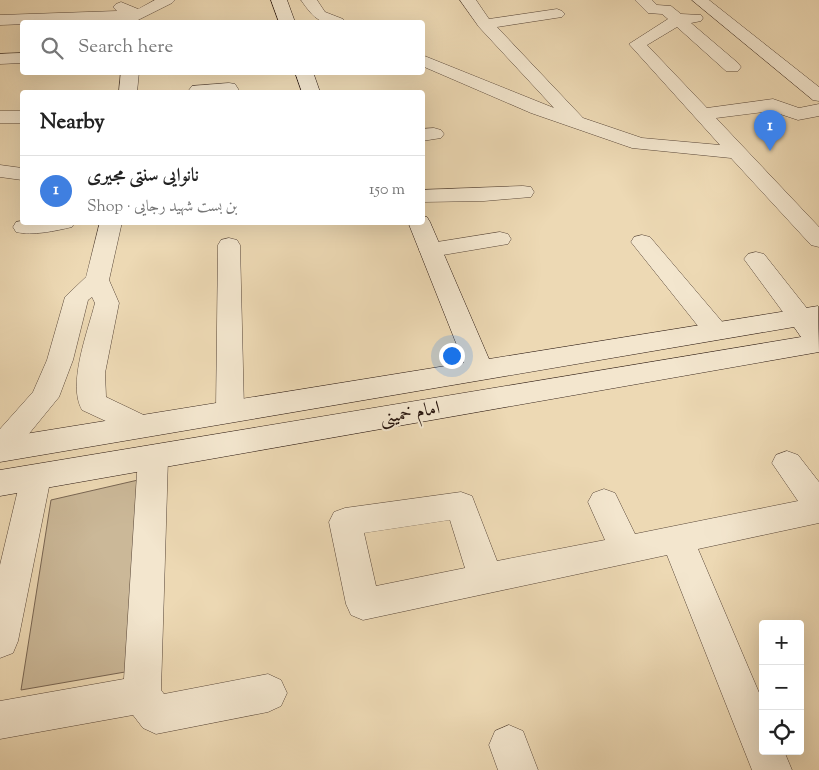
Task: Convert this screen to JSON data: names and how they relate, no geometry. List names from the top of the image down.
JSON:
{
  "streets": {
    "street": ["امام خمینی"]
  },
  "page": {
    "search": "Search here",
    "heading": "Nearby",
    "pins": "1",
    "list": [
      {
        "mark": "1",
        "name": "نانوایی سنتی مجیری",
        "note": "Shop · بن بست شهید رجایی",
        "value": "150 m"
      }
    ],
    "map_buttons": ["+", "−"]
  }
}
